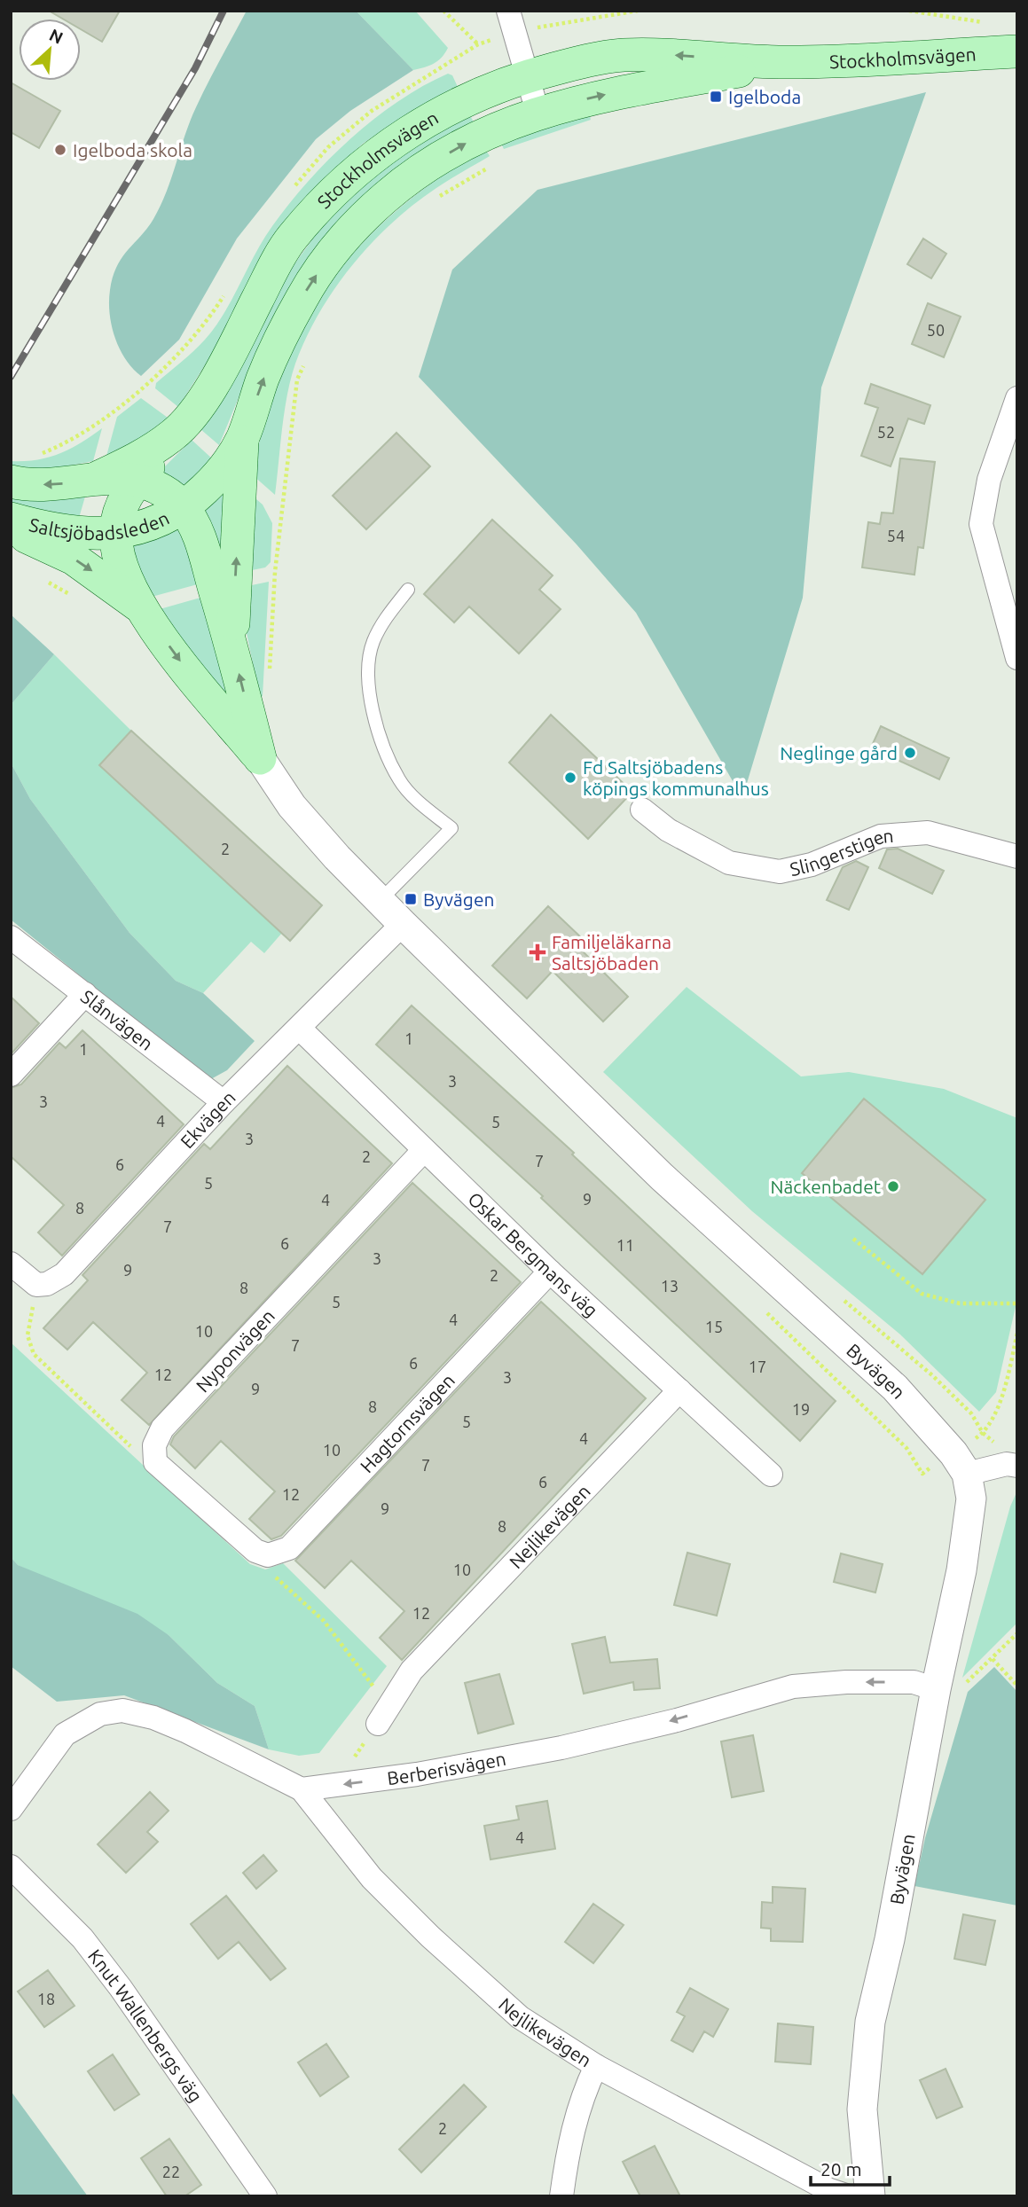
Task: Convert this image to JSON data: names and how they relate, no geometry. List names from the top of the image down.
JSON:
{
  "streets": {
    "main road": ["Stockholmsvägen", "Saltsjöbadsleden"],
    "street": [
      "Slingerstigen",
      "Slånvägen",
      "Ekvägen",
      "Oskar Bergmans väg",
      "Nyponvägen",
      "Byvägen",
      "Hagtornsvägen",
      "Nejlikevägen",
      "Berberisvägen",
      "Knut Wallenbergs väg"
    ]
  },
  "crossings": [
    ["Stockholmsvägen", "Saltsjöbadsleden"],
    ["Slånvägen", "Ekvägen"],
    ["Ekvägen", "Oskar Bergmans väg"],
    ["Ekvägen", "Byvägen"],
    ["Oskar Bergmans väg", "Nyponvägen"],
    ["Oskar Bergmans väg", "Hagtornsvägen"],
    ["Oskar Bergmans väg", "Nejlikevägen"],
    ["Byvägen", "Berberisvägen"],
    ["Nejlikevägen", "Berberisvägen"]
  ],
  "one_way": ["Berberisvägen"],
  "places": {
    "transit": ["Igelboda", "Byvägen"],
    "other": [
      "Igelboda skola",
      "Neglinge gård",
      "Fd Saltsjöbadens köpings kommunalhus",
      "Näckenbadet"
    ],
    "health": ["Familjeläkarna Saltsjöbaden"]
  },
  "house_numbers": [
    "50",
    "52",
    "54",
    "2",
    "1",
    "1",
    "3",
    "3",
    "4",
    "5",
    "3",
    "2",
    "7",
    "6",
    "5",
    "9",
    "4",
    "8",
    "7",
    "6",
    "11",
    "3",
    "9",
    "2",
    "13",
    "8",
    "5",
    "4",
    "15",
    "10",
    "7",
    "6",
    "17",
    "12",
    "3",
    "9",
    "8",
    "19",
    "5",
    "4",
    "10",
    "7",
    "6",
    "12",
    "9",
    "8",
    "10",
    "12",
    "4",
    "18",
    "2",
    "22"
  ],
  "scale_bar": "20 m",
  "north": "top right"
}
